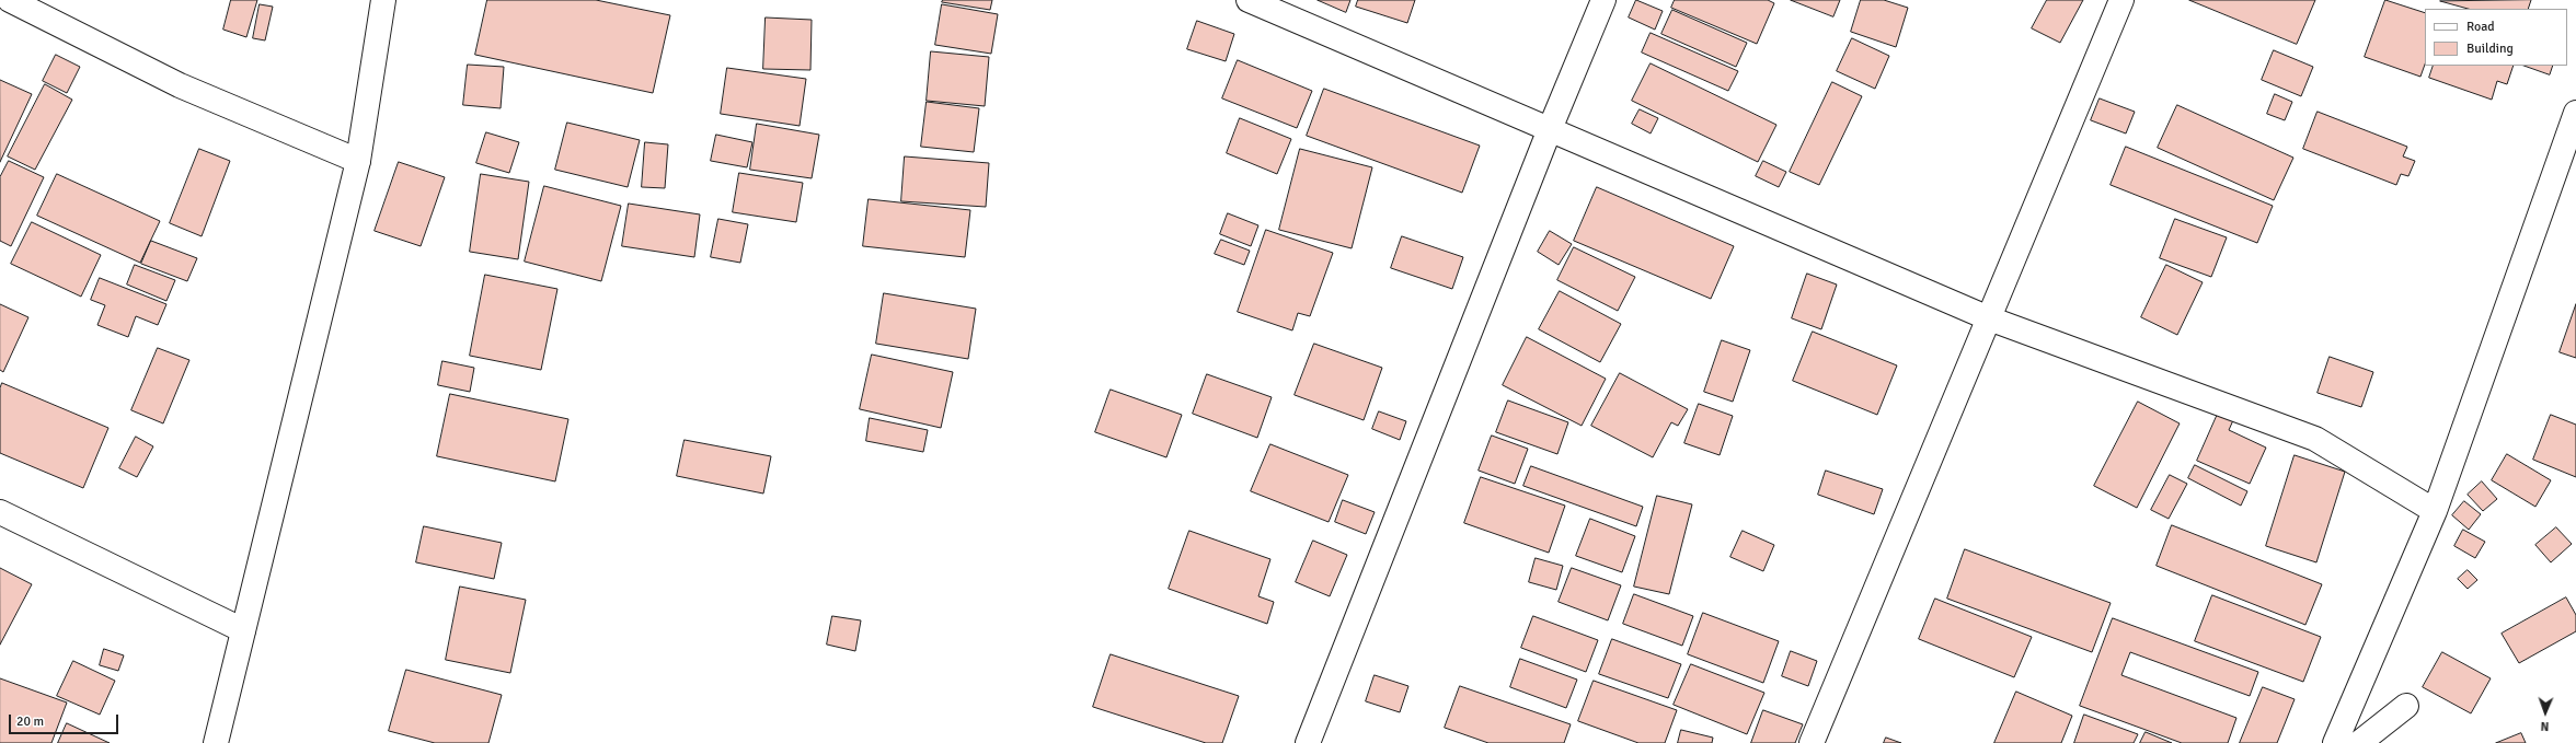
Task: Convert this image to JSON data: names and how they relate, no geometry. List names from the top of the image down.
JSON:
{
  "legend": ["Road", "Building"],
  "scale_bar": "20 m",
  "north": "bottom"
}
